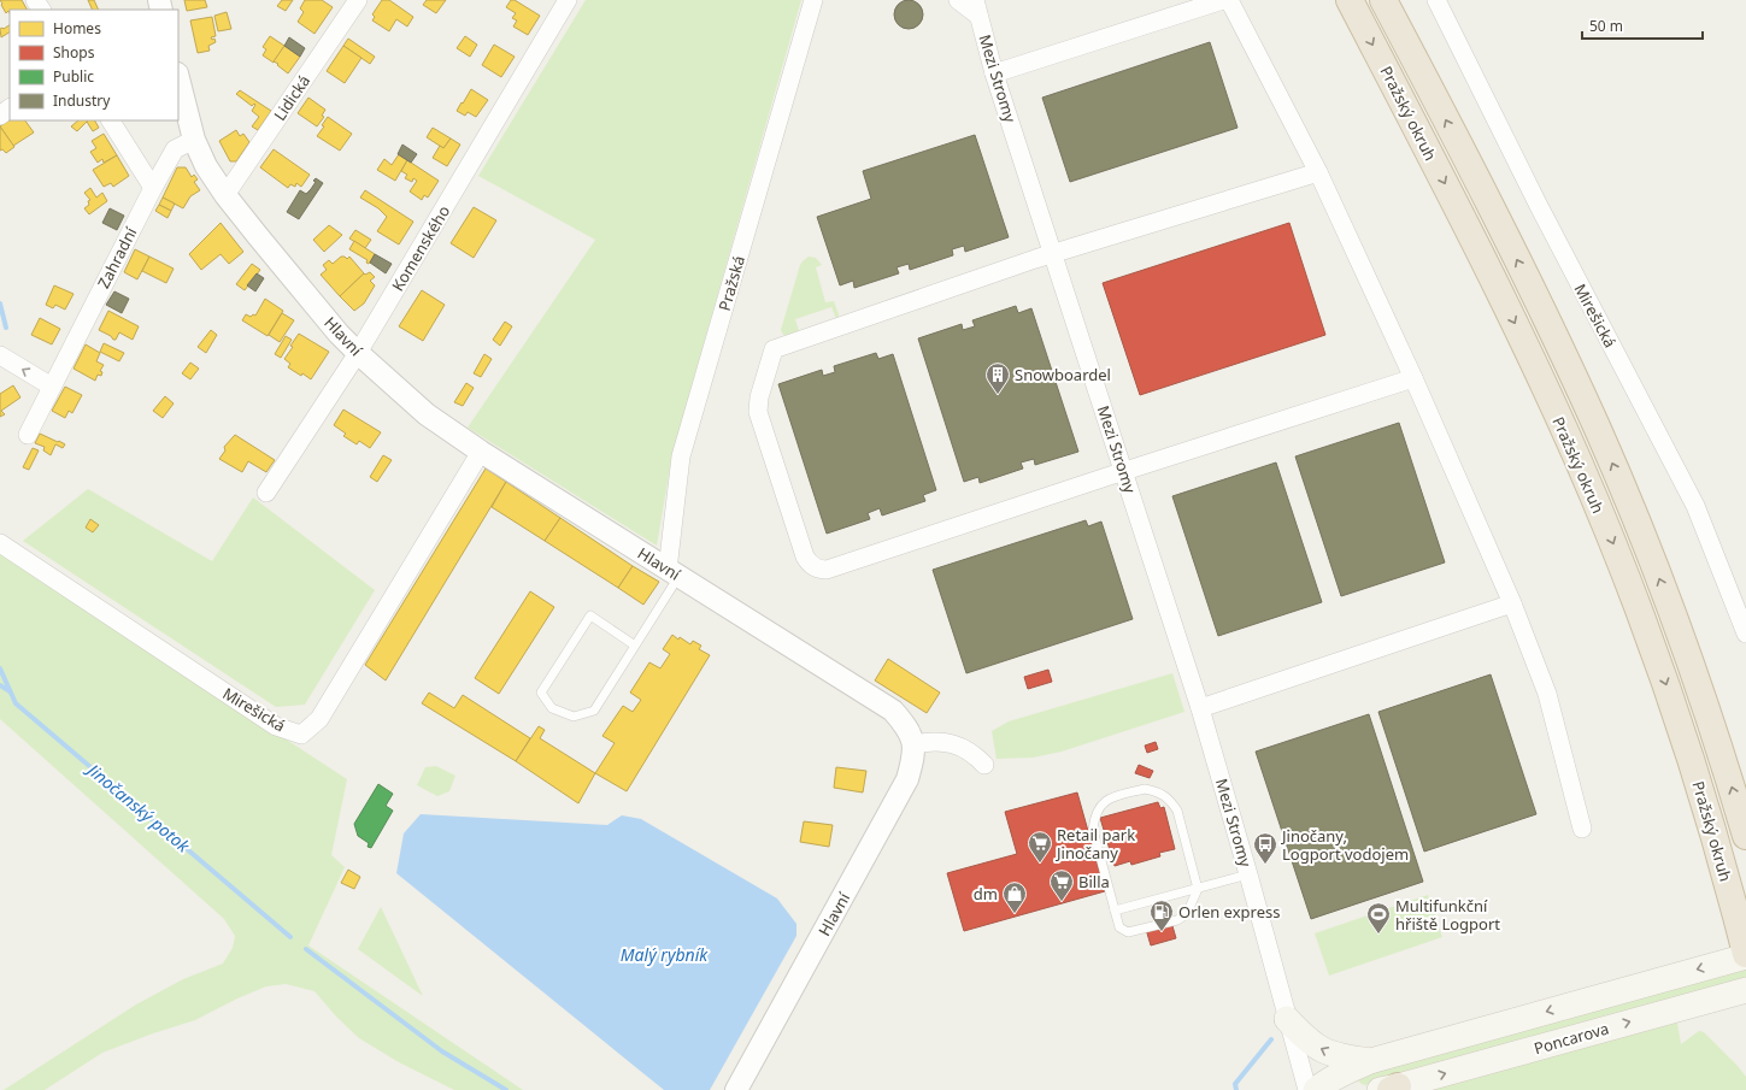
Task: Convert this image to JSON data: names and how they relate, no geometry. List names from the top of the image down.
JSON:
{
  "streets": {
    "highway": ["Pražský okruh"],
    "main road": ["Poncarova"],
    "street": [
      "Mezi Stromy",
      "Lidická",
      "Komenského",
      "Zahradní",
      "Pražská",
      "Mirešická",
      "Hlavní"
    ]
  },
  "crossings": [
    ["Lidická", "Hlavní"],
    ["Pražský okruh", "Poncarova"],
    ["Komenského", "Hlavní"],
    ["Zahradní", "Hlavní"],
    ["Pražská", "Hlavní"],
    ["Mirešická", "Hlavní"]
  ],
  "water": ["Jinočanský potok", "Malý rybník"],
  "places": {
    "building": ["Snowboardel"],
    "supermarket": ["Retail park Jinočany", "Billa"],
    "bus stop": ["Jinočany, Logport vodojem"],
    "shop": ["dm"],
    "fuel station": ["Orlen express"],
    "sports": ["Multifunkční hřiště Logport"]
  },
  "legend": [
    "Homes",
    "Shops",
    "Public",
    "Industry"
  ],
  "scale_bar": "50 m"
}
